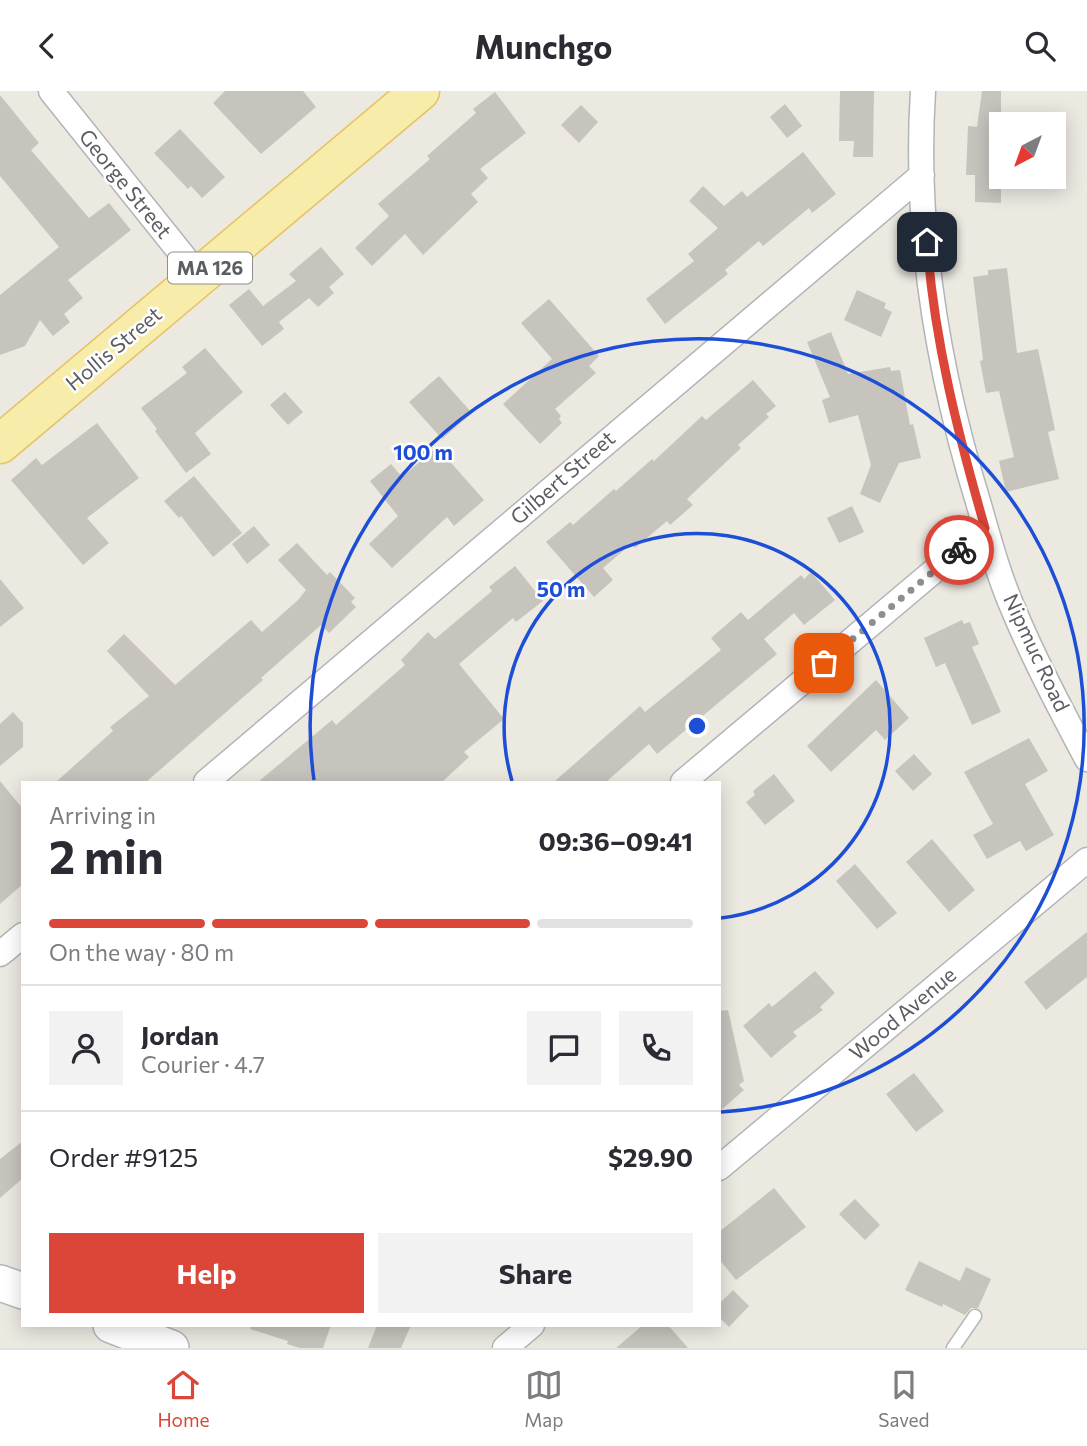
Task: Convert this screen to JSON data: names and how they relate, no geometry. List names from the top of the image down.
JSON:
{
  "streets": {
    "main road": ["MA 126", "Hollis Street"],
    "street": [
      "George Street",
      "Gilbert Street",
      "Nipmuc Road",
      "Wood Avenue"
    ]
  },
  "crossings": [
    ["George Street", "Hollis Street"],
    ["Gilbert Street", "Nipmuc Road"]
  ],
  "north": "bottom left",
  "page": {
    "header": "Munchgo",
    "heading": ["2 min", "Arriving in", "09:36–09:41"],
    "panel": [
      "Jordan",
      "Courier · 4.7",
      "Order #9125",
      "$29.90"
    ],
    "bar": "On the way · 80 m",
    "buttons": ["Help", "Share"],
    "tabs": ["Home", "Map", "Saved"]
  },
  "rings": ["100 m", "50 m"]
}
